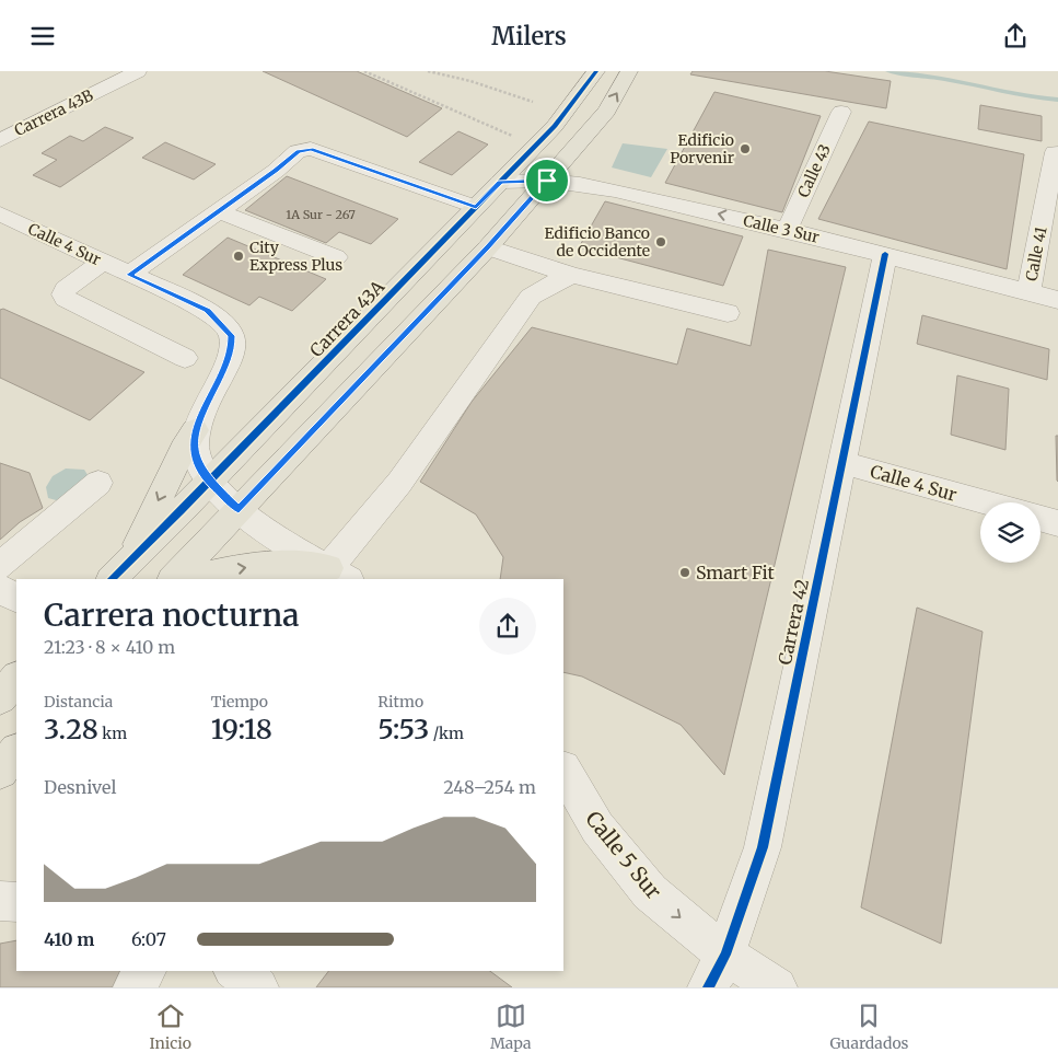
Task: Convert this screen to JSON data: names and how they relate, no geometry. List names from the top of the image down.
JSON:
{
  "streets": {
    "main road": ["Carrera 43A"],
    "street": [
      "Carrera 43B",
      "Calle 43",
      "Calle 3 Sur",
      "Calle 4 Sur",
      "Calle 41",
      "Carrera 42",
      "Calle 5 Sur"
    ]
  },
  "crossings": [
    ["Calle 43", "Calle 3 Sur"],
    ["Calle 3 Sur", "Calle 41"],
    ["Calle 3 Sur", "Carrera 43A"],
    ["Calle 3 Sur", "Carrera 42"],
    ["Calle 4 Sur", "Carrera 42"],
    ["Carrera 42", "Calle 5 Sur"]
  ],
  "one_way": ["Calle 5 Sur"],
  "places": [
    "Edificio Porvenir",
    "Edificio Banco de Occidente",
    "City Express Plus",
    "Smart Fit"
  ],
  "house_numbers": ["1A Sur - 267"],
  "page": {
    "header": "Milers",
    "heading": ["Carrera nocturna", "21:23 · 8 × 410 m"],
    "stats": [
      ["Distancia", "3.28 km"],
      ["Tiempo", "19:18"],
      ["Ritmo", "5:53 /km"]
    ],
    "chart": ["Desnivel", "248–254 m"],
    "list": [
      {
        "name": "410 m",
        "note": "6:07"
      }
    ],
    "tabs": ["Inicio", "Mapa", "Guardados"]
  }
}
